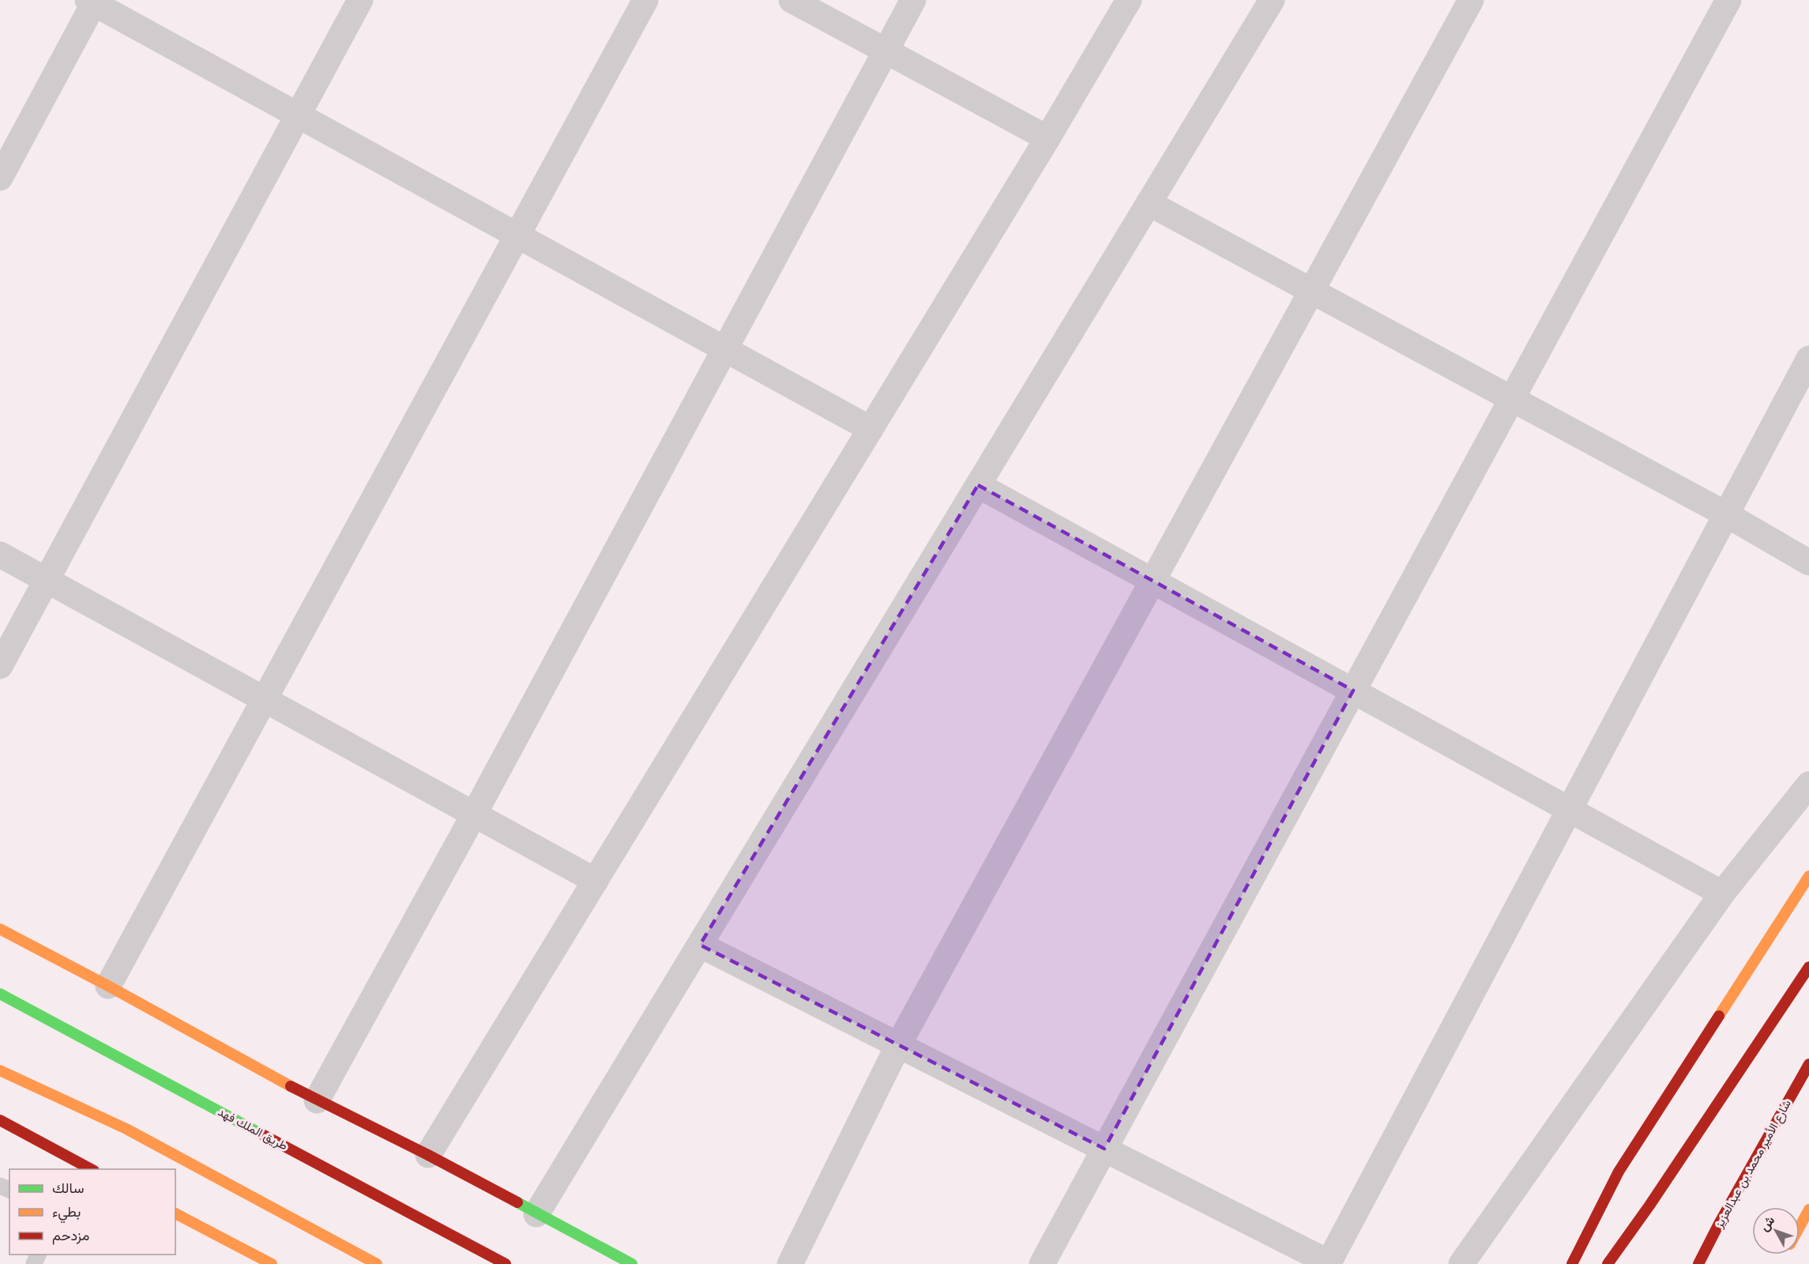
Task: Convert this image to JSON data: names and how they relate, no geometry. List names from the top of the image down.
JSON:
{
  "streets": {
    "main road": ["طريق الملك فهد", "شارع الأمير محمد بن عبدالعزيز"]
  },
  "legend": ["سالك", "بطيء", "مزدحم"],
  "north": "top left"
}
